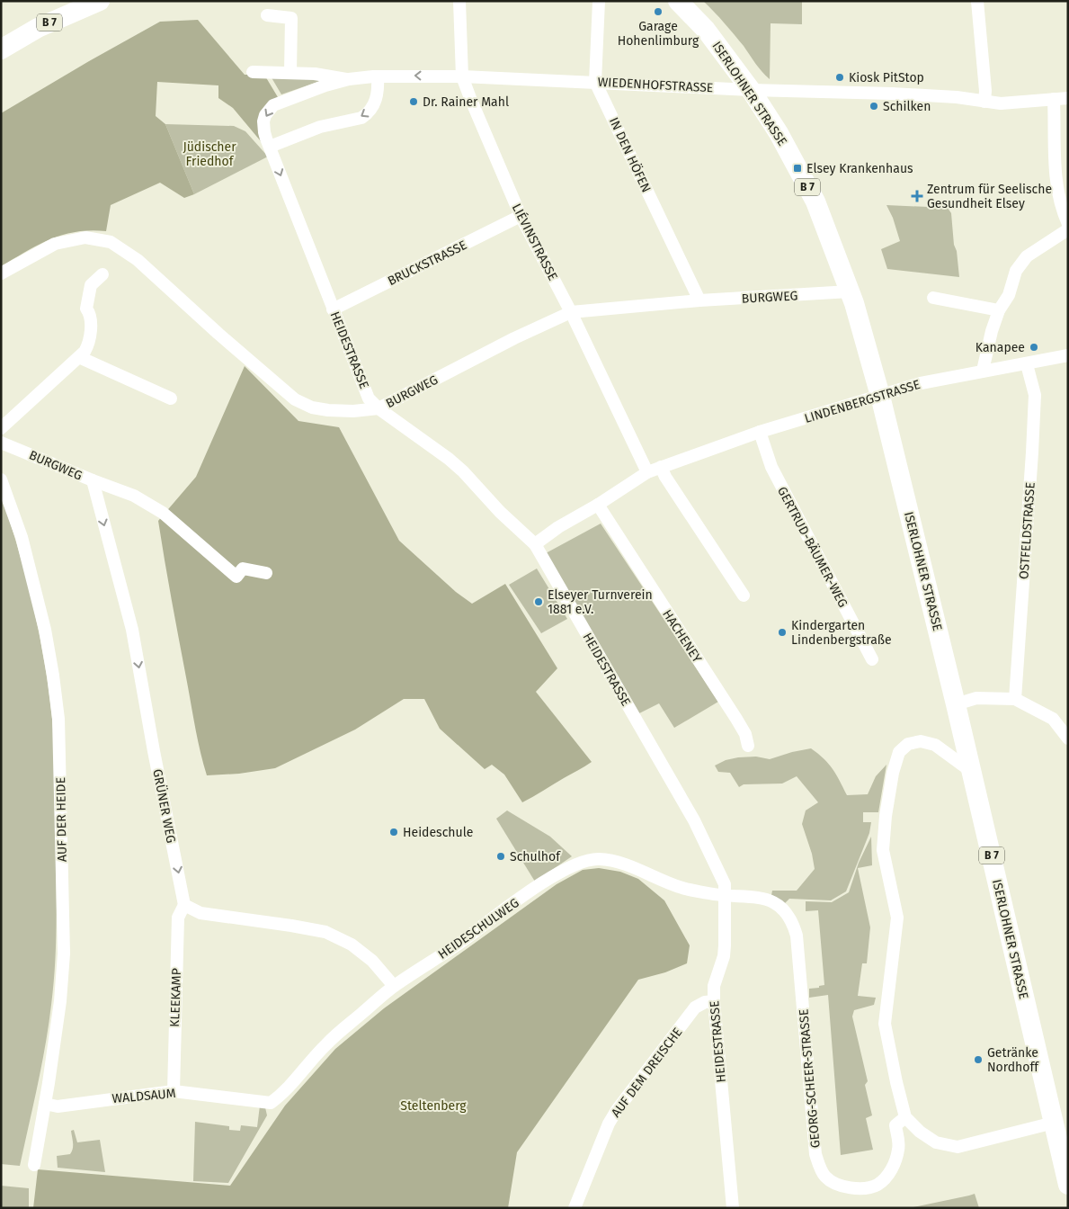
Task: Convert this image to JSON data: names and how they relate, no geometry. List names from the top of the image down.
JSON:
{
  "streets": {
    "main road": ["B 7", "ISERLOHNER STRASSE"],
    "street": [
      "WIEDENHOFSTRASSE",
      "IN DEN HÖFEN",
      "LIÉVINSTRASSE",
      "BRUCKSTRASSE",
      "BURGWEG",
      "HEIDESTRASSE",
      "LINDENBERGSTRASSE",
      "OSTFELDSTRASSE",
      "GERTRUD-BÄUMER-WEG",
      "HACHENEY",
      "GRÜNER WEG",
      "AUF DER HEIDE",
      "HEIDESCHULWEG",
      "KLEEKAMP",
      "AUF DEM DREISCHE",
      "GEORG-SCHEER-STRASSE",
      "WALDSAUM"
    ]
  },
  "crossings": [
    ["WIEDENHOFSTRASSE", "ISERLOHNER STRASSE"],
    ["WIEDENHOFSTRASSE", "IN DEN HÖFEN"],
    ["WIEDENHOFSTRASSE", "LIÉVINSTRASSE"],
    ["WIEDENHOFSTRASSE", "HEIDESTRASSE"],
    ["ISERLOHNER STRASSE", "BURGWEG"],
    ["ISERLOHNER STRASSE", "LINDENBERGSTRASSE"],
    ["IN DEN HÖFEN", "BURGWEG"],
    ["LIÉVINSTRASSE", "BRUCKSTRASSE"],
    ["LIÉVINSTRASSE", "BURGWEG"],
    ["LIÉVINSTRASSE", "LINDENBERGSTRASSE"],
    ["BRUCKSTRASSE", "HEIDESTRASSE"],
    ["BURGWEG", "HEIDESTRASSE"],
    ["BURGWEG", "GRÜNER WEG"],
    ["HEIDESTRASSE", "LINDENBERGSTRASSE"],
    ["HEIDESTRASSE", "HEIDESCHULWEG"],
    ["HEIDESTRASSE", "AUF DEM DREISCHE"],
    ["HEIDESTRASSE", "GEORG-SCHEER-STRASSE"],
    ["LINDENBERGSTRASSE", "OSTFELDSTRASSE"],
    ["LINDENBERGSTRASSE", "GERTRUD-BÄUMER-WEG"],
    ["LINDENBERGSTRASSE", "HACHENEY"],
    ["GRÜNER WEG", "KLEEKAMP"],
    ["AUF DER HEIDE", "WALDSAUM"],
    ["HEIDESCHULWEG", "GEORG-SCHEER-STRASSE"],
    ["HEIDESCHULWEG", "WALDSAUM"],
    ["KLEEKAMP", "WALDSAUM"]
  ],
  "one_way": ["GRÜNER WEG"],
  "parks": ["Jüdischer Friedhof", "Steltenberg"],
  "places": {
    "other": [
      "Garage Hohenlimburg",
      "Kiosk PitStop",
      "Dr. Rainer Mahl",
      "Schilken",
      "Kanapee",
      "Elseyer Turnverein 1881 e.V.",
      "Kindergarten Lindenbergstraße",
      "Heideschule",
      "Schulhof",
      "Getränke Nordhoff"
    ],
    "transit": ["Elsey Krankenhaus"],
    "health": ["Zentrum für Seelische Gesundheit Elsey"]
  }
}
